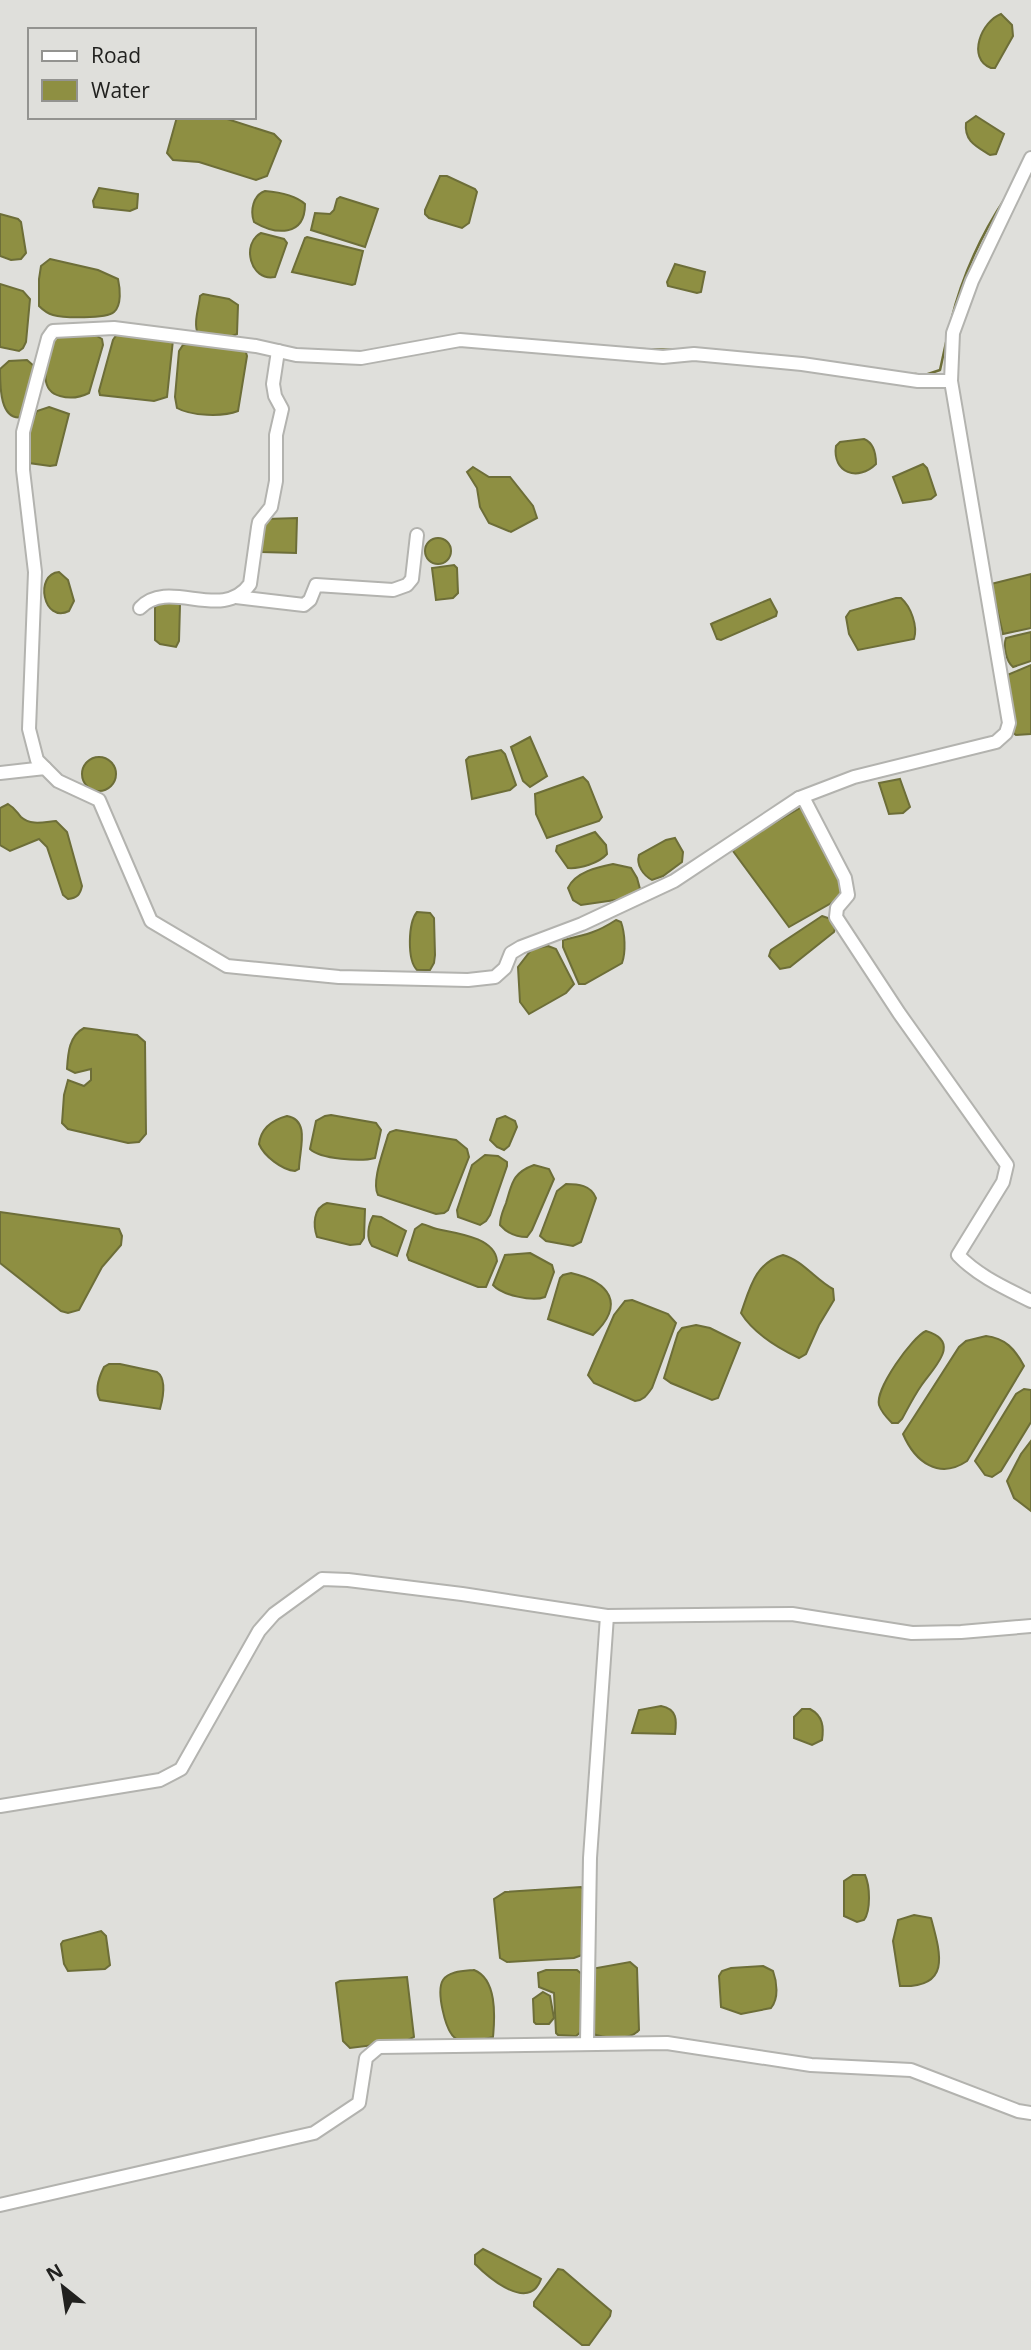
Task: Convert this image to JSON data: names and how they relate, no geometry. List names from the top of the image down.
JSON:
{
  "legend": ["Road", "Water"],
  "north": "top left"
}
